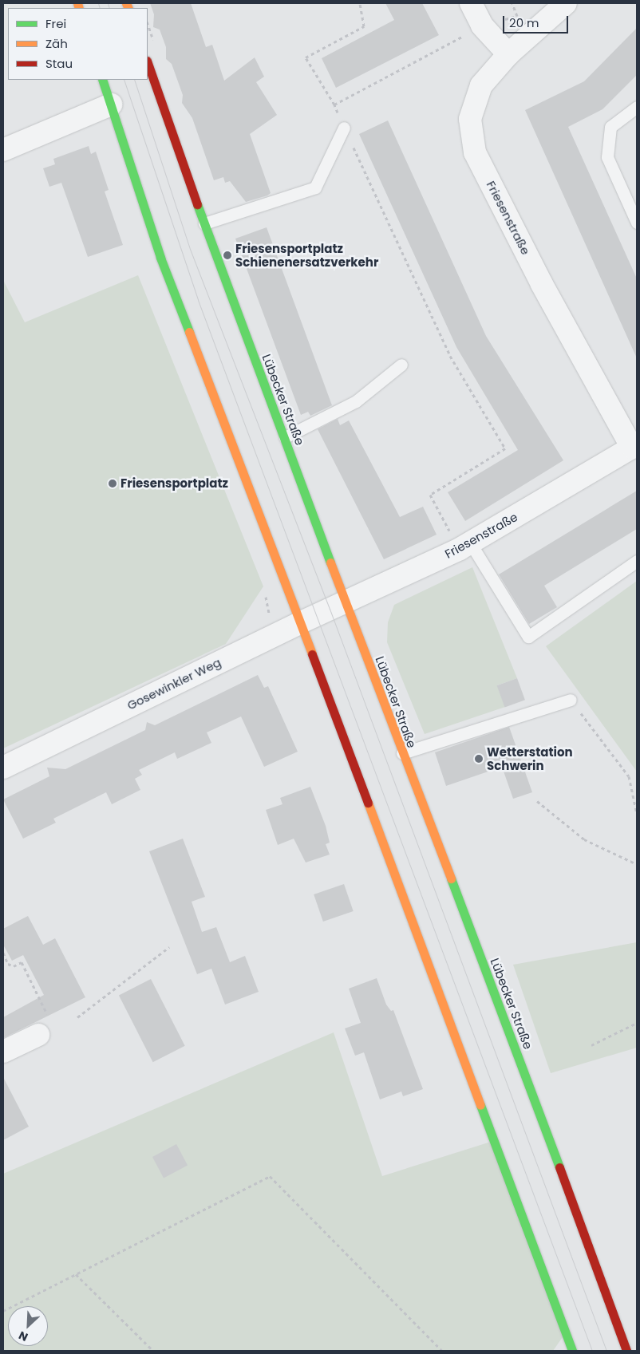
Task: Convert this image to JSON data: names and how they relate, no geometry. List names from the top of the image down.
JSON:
{
  "streets": {
    "street": ["Friesenstraße", "Lübecker Straße", "Gosewinkler Weg"]
  },
  "crossings": [
    ["Friesenstraße", "Lübecker Straße"],
    ["Friesenstraße", "Gosewinkler Weg"],
    ["Lübecker Straße", "Gosewinkler Weg"]
  ],
  "places": ["Friesensportplatz Schienenersatzverkehr", "Friesensportplatz", "Wetterstation Schwerin"],
  "legend": ["Frei", "Zäh", "Stau"],
  "scale_bar": "20 m",
  "north": "bottom left"
}
